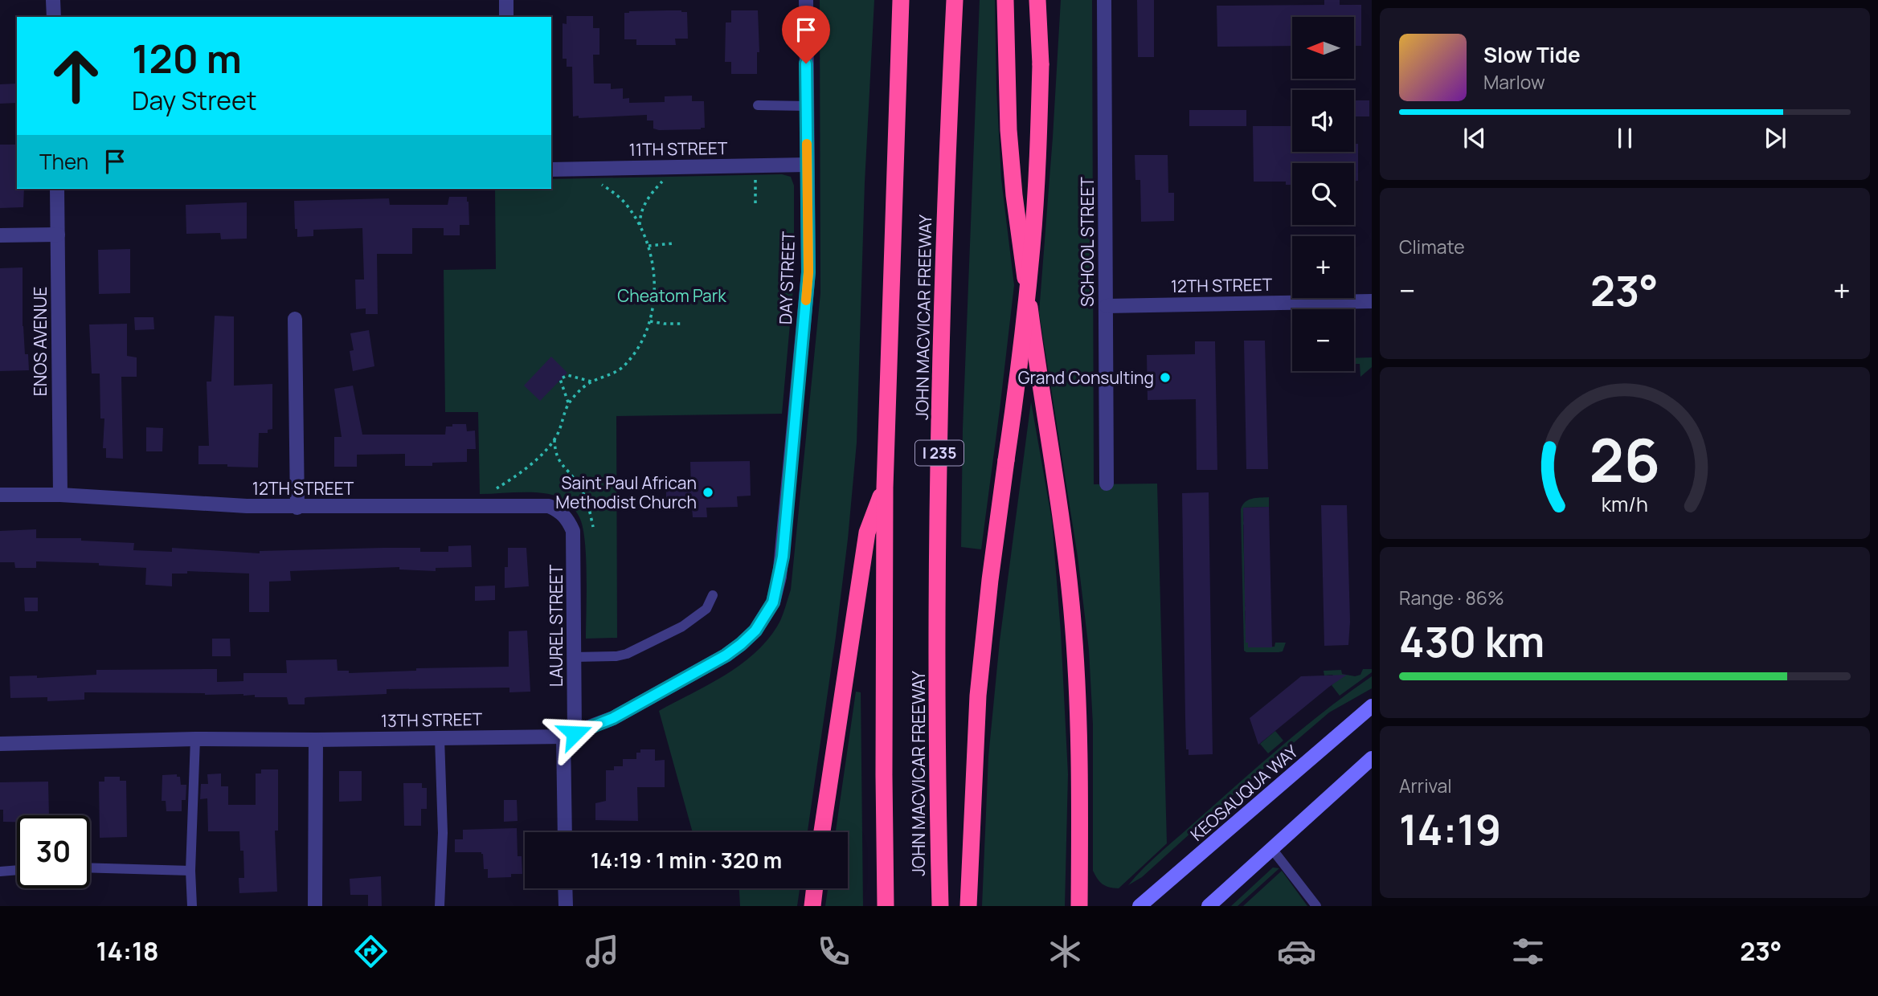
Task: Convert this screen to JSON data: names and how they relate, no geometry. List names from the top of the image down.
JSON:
{
  "streets": {
    "highway": ["JOHN MACVICAR FREEWAY", "I 235"],
    "main road": ["KEOSAUQUA WAY"],
    "street": [
      "11TH STREET",
      "SCHOOL STREET",
      "DAY STREET",
      "12TH STREET",
      "ENOS AVENUE",
      "LAUREL STREET",
      "13TH STREET"
    ]
  },
  "crossings": [
    ["11TH STREET", "DAY STREET"],
    ["SCHOOL STREET", "12TH STREET"],
    ["DAY STREET", "13TH STREET"],
    ["12TH STREET", "ENOS AVENUE"],
    ["12TH STREET", "LAUREL STREET"],
    ["LAUREL STREET", "13TH STREET"]
  ],
  "parks": ["Cheatom Park"],
  "places": ["Grand Consulting", "Saint Paul African Methodist Church"],
  "north": "left",
  "page": {
    "map_buttons": ["+", "−"],
    "turn": ["120 m", "Day Street"],
    "song": ["Slow Tide", "Marlow"],
    "then": "Then",
    "tile": [
      "Climate",
      ["Range · 86%", "430 km"],
      ["Arrival", "14:19"]
    ],
    "heat": ["−", "23°", "+"],
    "limit": "30",
    "trip": "14:19 · 1 min · 320 m",
    "tabs": ["14:18", "23°"],
    "gauge": ["26", "km/h"]
  }
}
